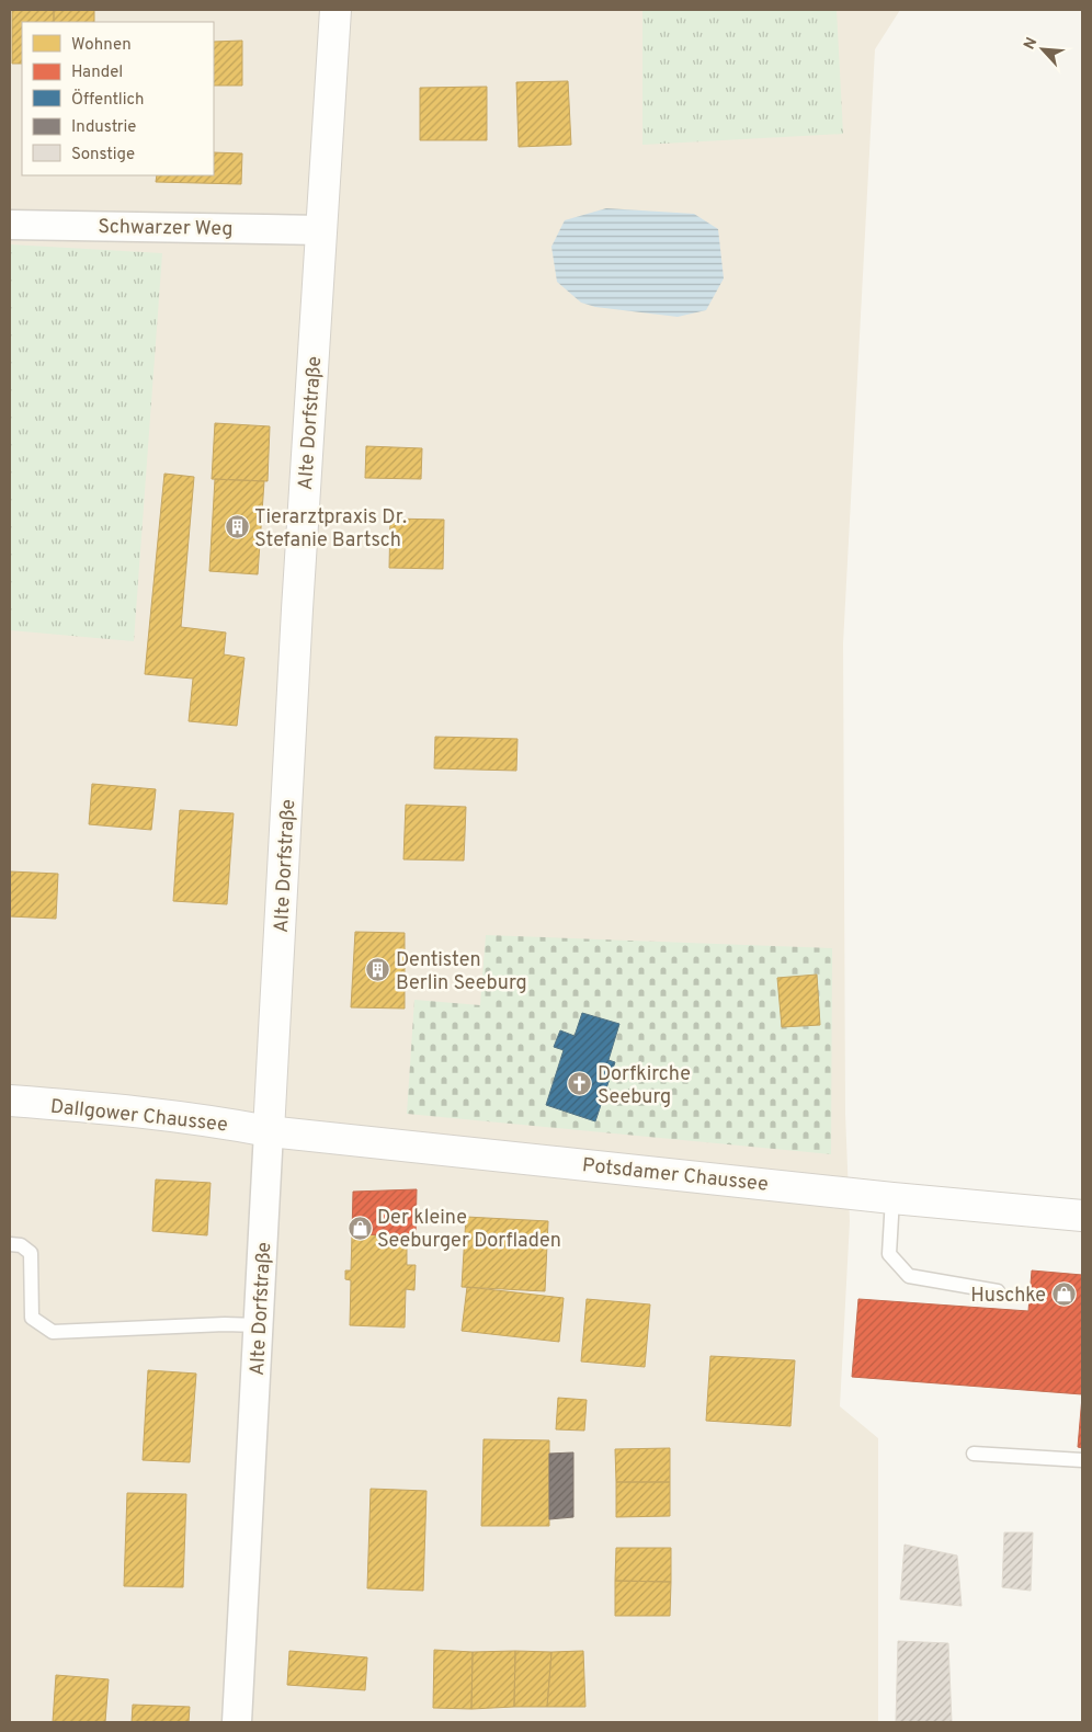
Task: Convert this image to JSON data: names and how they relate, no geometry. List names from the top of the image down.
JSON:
{
  "streets": {
    "street": [
      "Schwarzer Weg",
      "Alte Dorfstraße",
      "Dallgower Chaussee",
      "Potsdamer Chaussee"
    ]
  },
  "crossings": [
    ["Schwarzer Weg", "Alte Dorfstraße"],
    ["Alte Dorfstraße", "Dallgower Chaussee"],
    ["Alte Dorfstraße", "Potsdamer Chaussee"],
    ["Dallgower Chaussee", "Potsdamer Chaussee"]
  ],
  "places": {
    "building": ["Tierarztpraxis Dr. Stefanie Bartsch", "Dentisten Berlin Seeburg"],
    "church": ["Dorfkirche Seeburg"],
    "shop": ["Der kleine Seeburger Dorfladen", "Huschke"]
  },
  "legend": [
    "Wohnen",
    "Handel",
    "Öffentlich",
    "Industrie",
    "Sonstige"
  ],
  "north": "top left"
}
